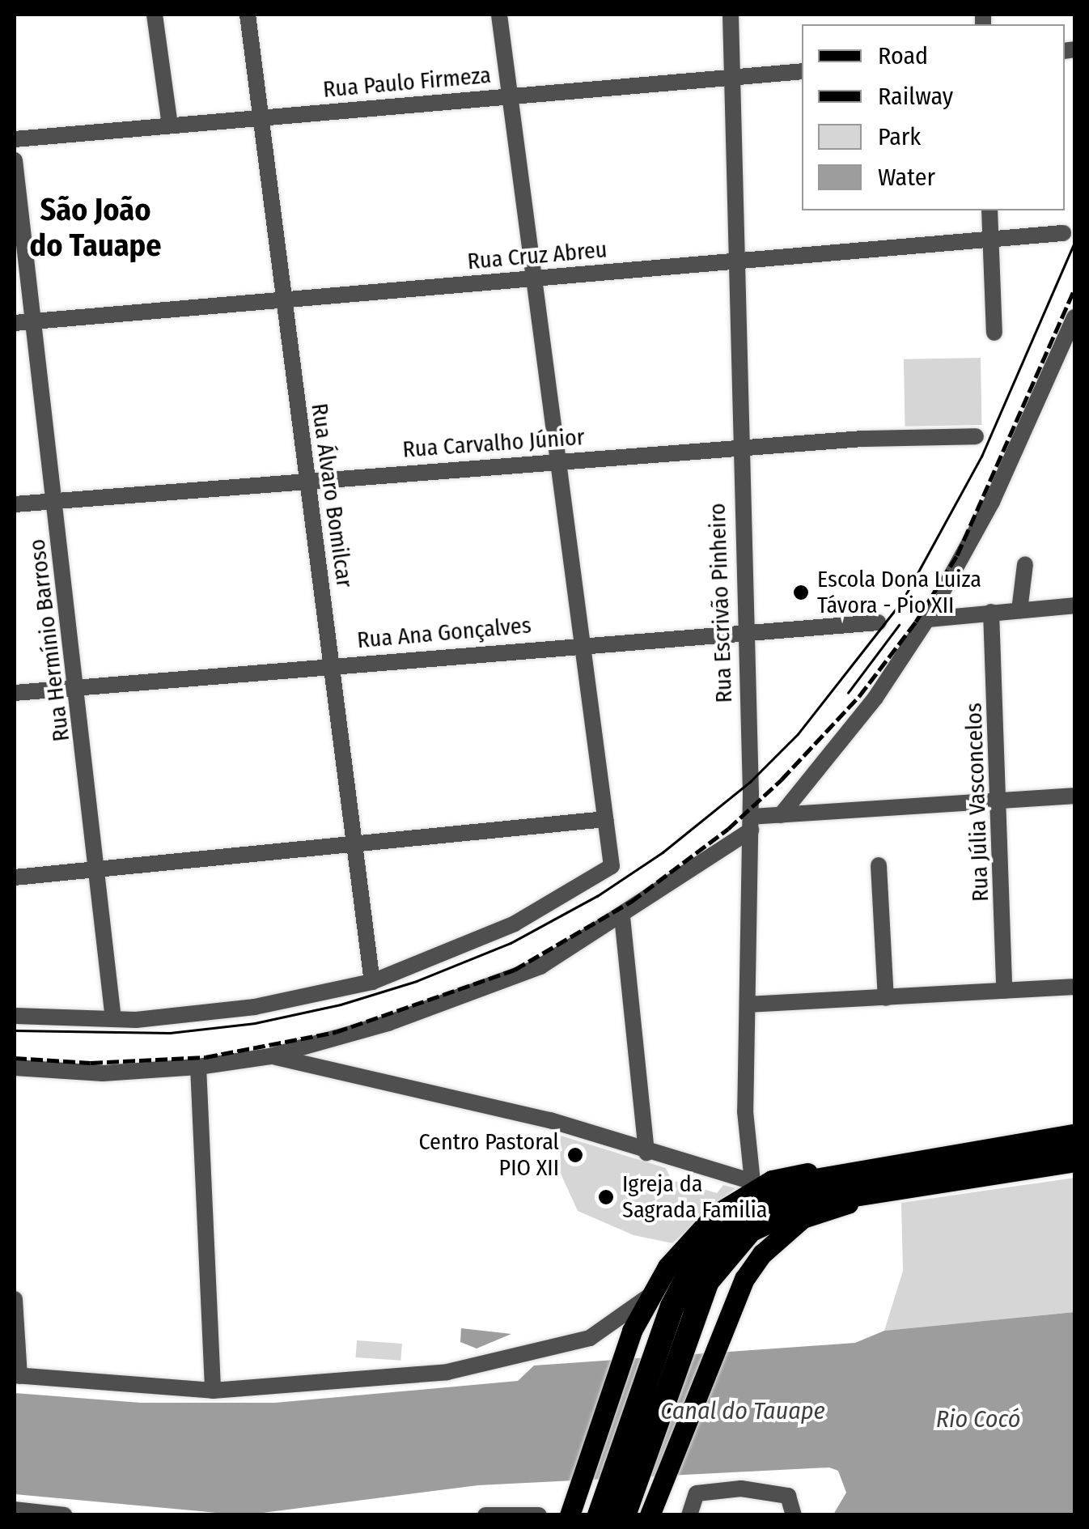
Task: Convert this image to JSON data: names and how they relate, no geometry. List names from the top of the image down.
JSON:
{
  "streets": {
    "street": [
      "Rua Paulo Firmeza",
      "Rua Cruz Abreu",
      "Rua Carvalho Júnior",
      "Rua Álvaro Bomilcar",
      "Rua Escrivão Pinheiro",
      "Rua Ana Gonçalves",
      "Rua Hermínio Barroso",
      "Rua Júlia Vasconcelos"
    ]
  },
  "crossings": [
    ["Rua Paulo Firmeza", "Rua Álvaro Bomilcar"],
    ["Rua Paulo Firmeza", "Rua Escrivão Pinheiro"],
    ["Rua Cruz Abreu", "Rua Álvaro Bomilcar"],
    ["Rua Cruz Abreu", "Rua Escrivão Pinheiro"],
    ["Rua Cruz Abreu", "Rua Hermínio Barroso"],
    ["Rua Carvalho Júnior", "Rua Álvaro Bomilcar"],
    ["Rua Carvalho Júnior", "Rua Escrivão Pinheiro"],
    ["Rua Carvalho Júnior", "Rua Hermínio Barroso"],
    ["Rua Álvaro Bomilcar", "Rua Ana Gonçalves"],
    ["Rua Escrivão Pinheiro", "Rua Ana Gonçalves"],
    ["Rua Ana Gonçalves", "Rua Hermínio Barroso"]
  ],
  "districts": ["São João do Tauape"],
  "water": ["Canal do Tauape", "Rio Cocó"],
  "places": ["Escola Dona Luiza Távora - Pio XII", "Centro Pastoral PIO XII", "Igreja da Sagrada Familia"],
  "legend": [
    "Road",
    "Railway",
    "Park",
    "Water"
  ]
}
